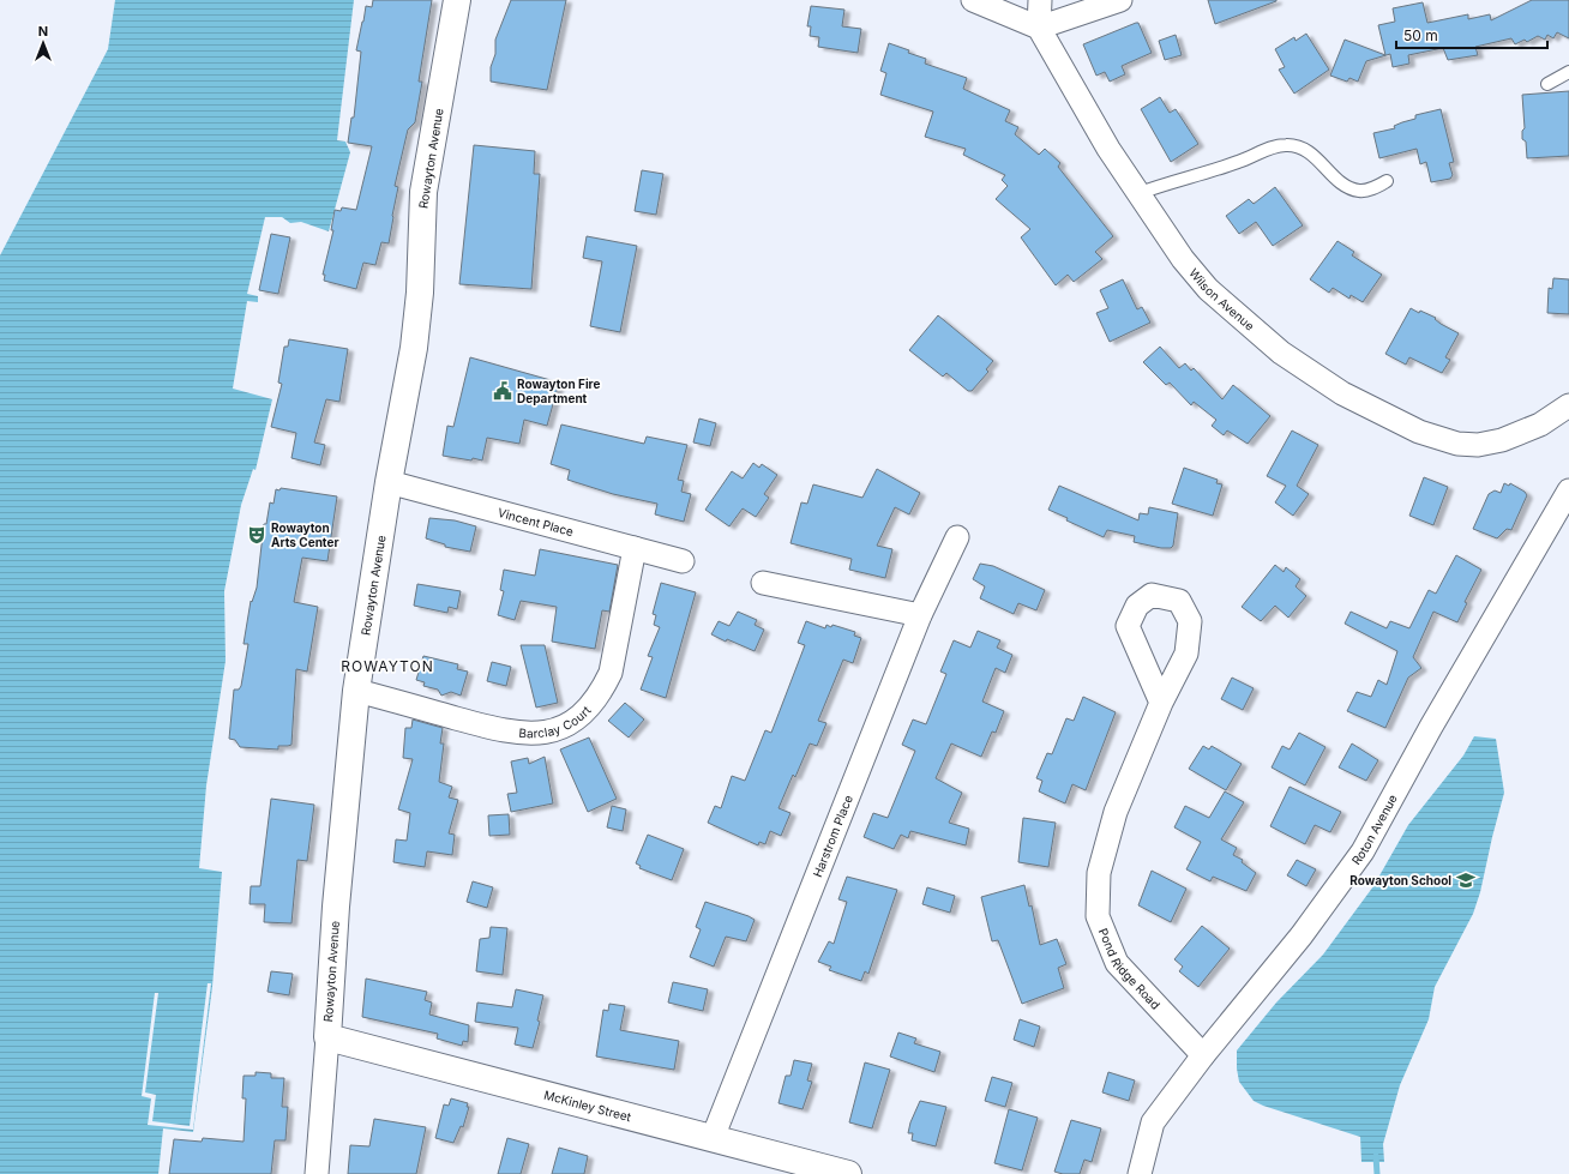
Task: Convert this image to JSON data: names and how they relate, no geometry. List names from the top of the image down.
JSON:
{
  "streets": {
    "main road": ["Rowayton Avenue", "McKinley Street"],
    "street": [
      "Wilson Avenue",
      "Vincent Place",
      "Barclay Court",
      "Roton Avenue",
      "Harstrom Place",
      "Pond Ridge Road"
    ]
  },
  "crossings": [
    ["Rowayton Avenue", "Vincent Place"],
    ["Rowayton Avenue", "Barclay Court"],
    ["Rowayton Avenue", "McKinley Street"],
    ["Vincent Place", "Barclay Court"],
    ["Roton Avenue", "Pond Ridge Road"],
    ["Harstrom Place", "McKinley Street"]
  ],
  "districts": ["ROWAYTON"],
  "places": {
    "public building": ["Rowayton Fire Department"],
    "theatre": ["Rowayton Arts Center"],
    "school or university": ["Rowayton School"]
  },
  "scale_bar": "50 m",
  "north": "top"
}
